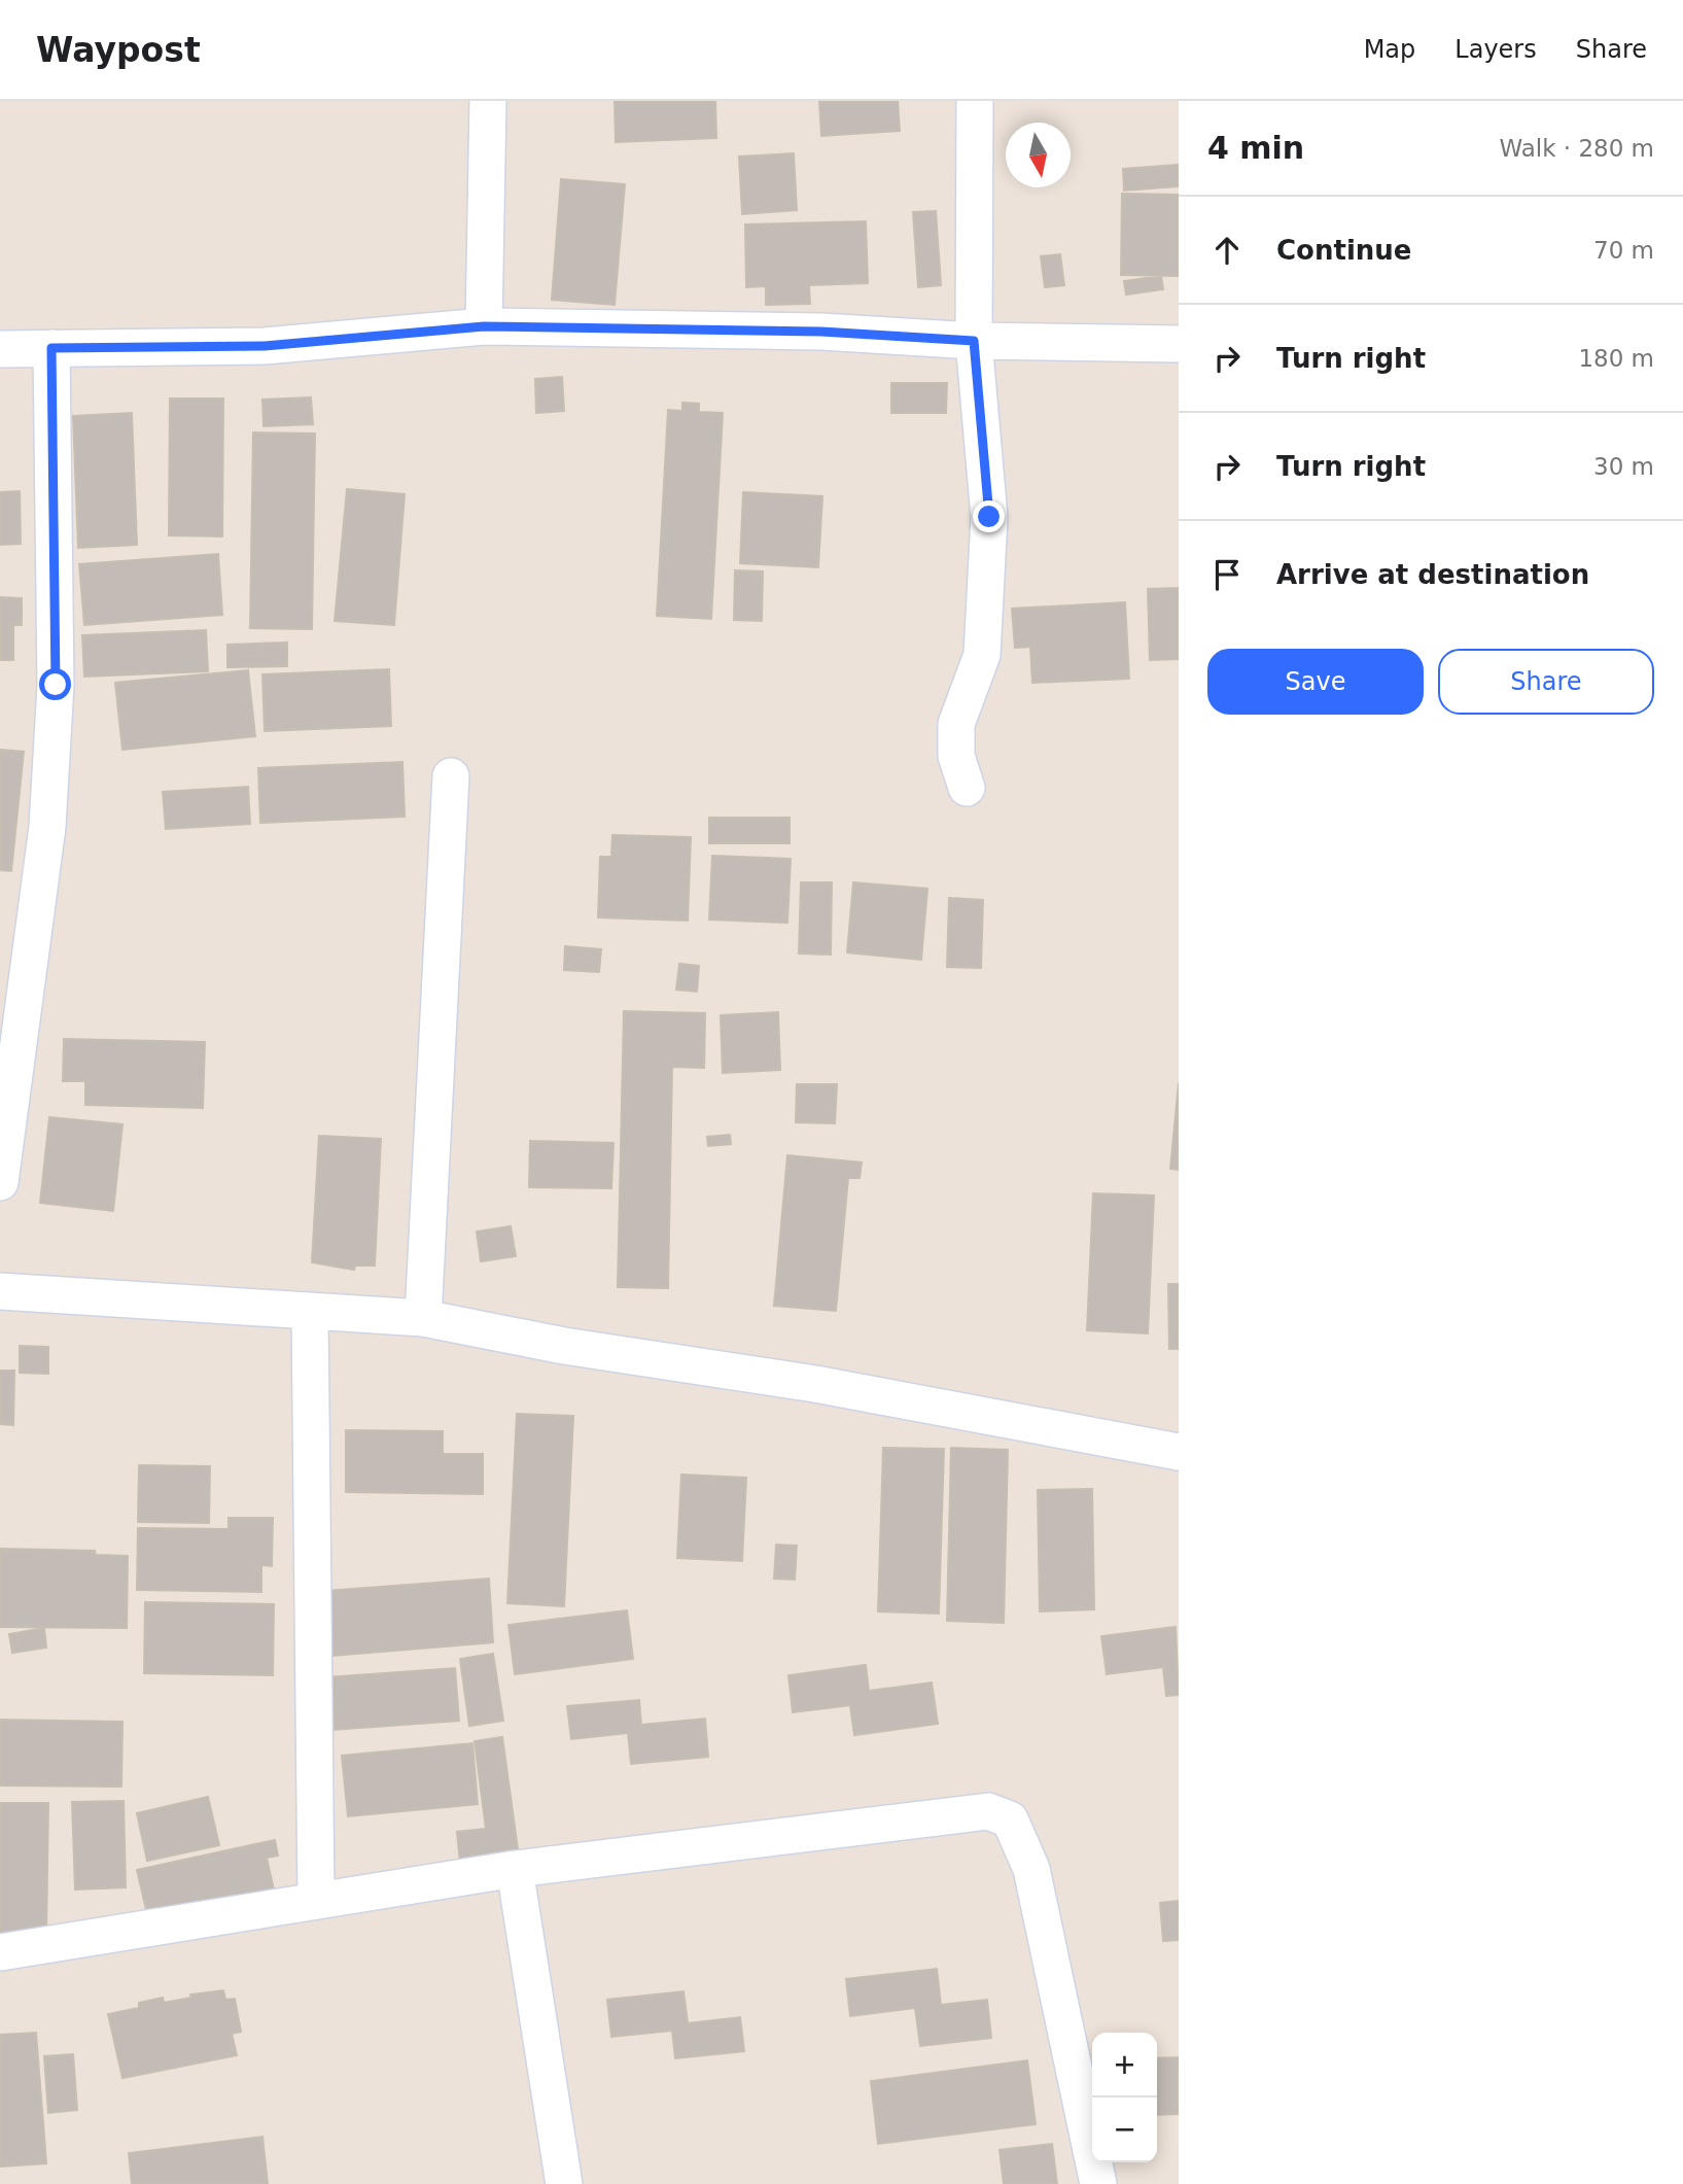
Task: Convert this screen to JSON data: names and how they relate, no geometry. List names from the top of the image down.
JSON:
{
  "north": "bottom",
  "page": {
    "header": "Waypost",
    "nav": ["Map", "Layers", "Share"],
    "heading": ["4 min", "Walk · 280 m"],
    "list": [
      ["Continue", "70 m"],
      ["Turn right", "180 m"],
      ["Turn right", "30 m"],
      "Arrive at destination"
    ],
    "buttons": ["Save", "Share"],
    "map_buttons": ["+", "−"]
  }
}
